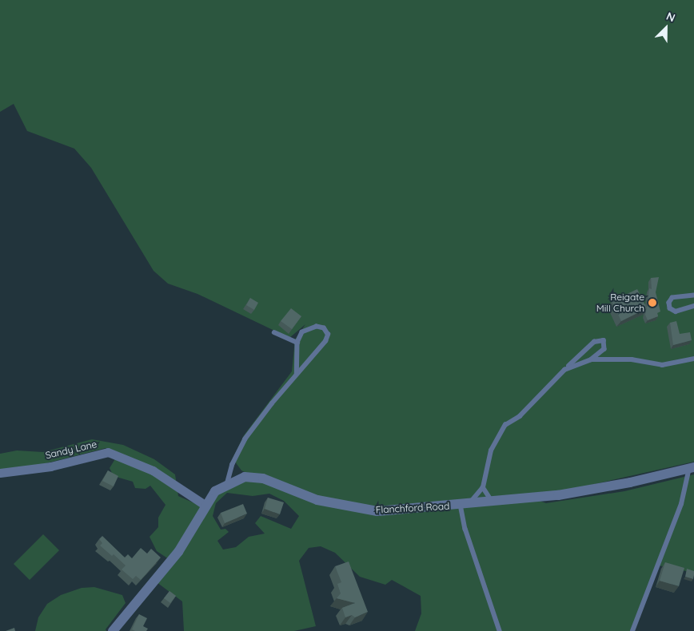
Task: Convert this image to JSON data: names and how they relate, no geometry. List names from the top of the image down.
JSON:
{
  "streets": {
    "street": ["Sandy Lane", "Flanchford Road"]
  },
  "crossings": [
    ["Sandy Lane", "Flanchford Road"]
  ],
  "places": ["Reigate Mill Church"],
  "north": "top right"
}
